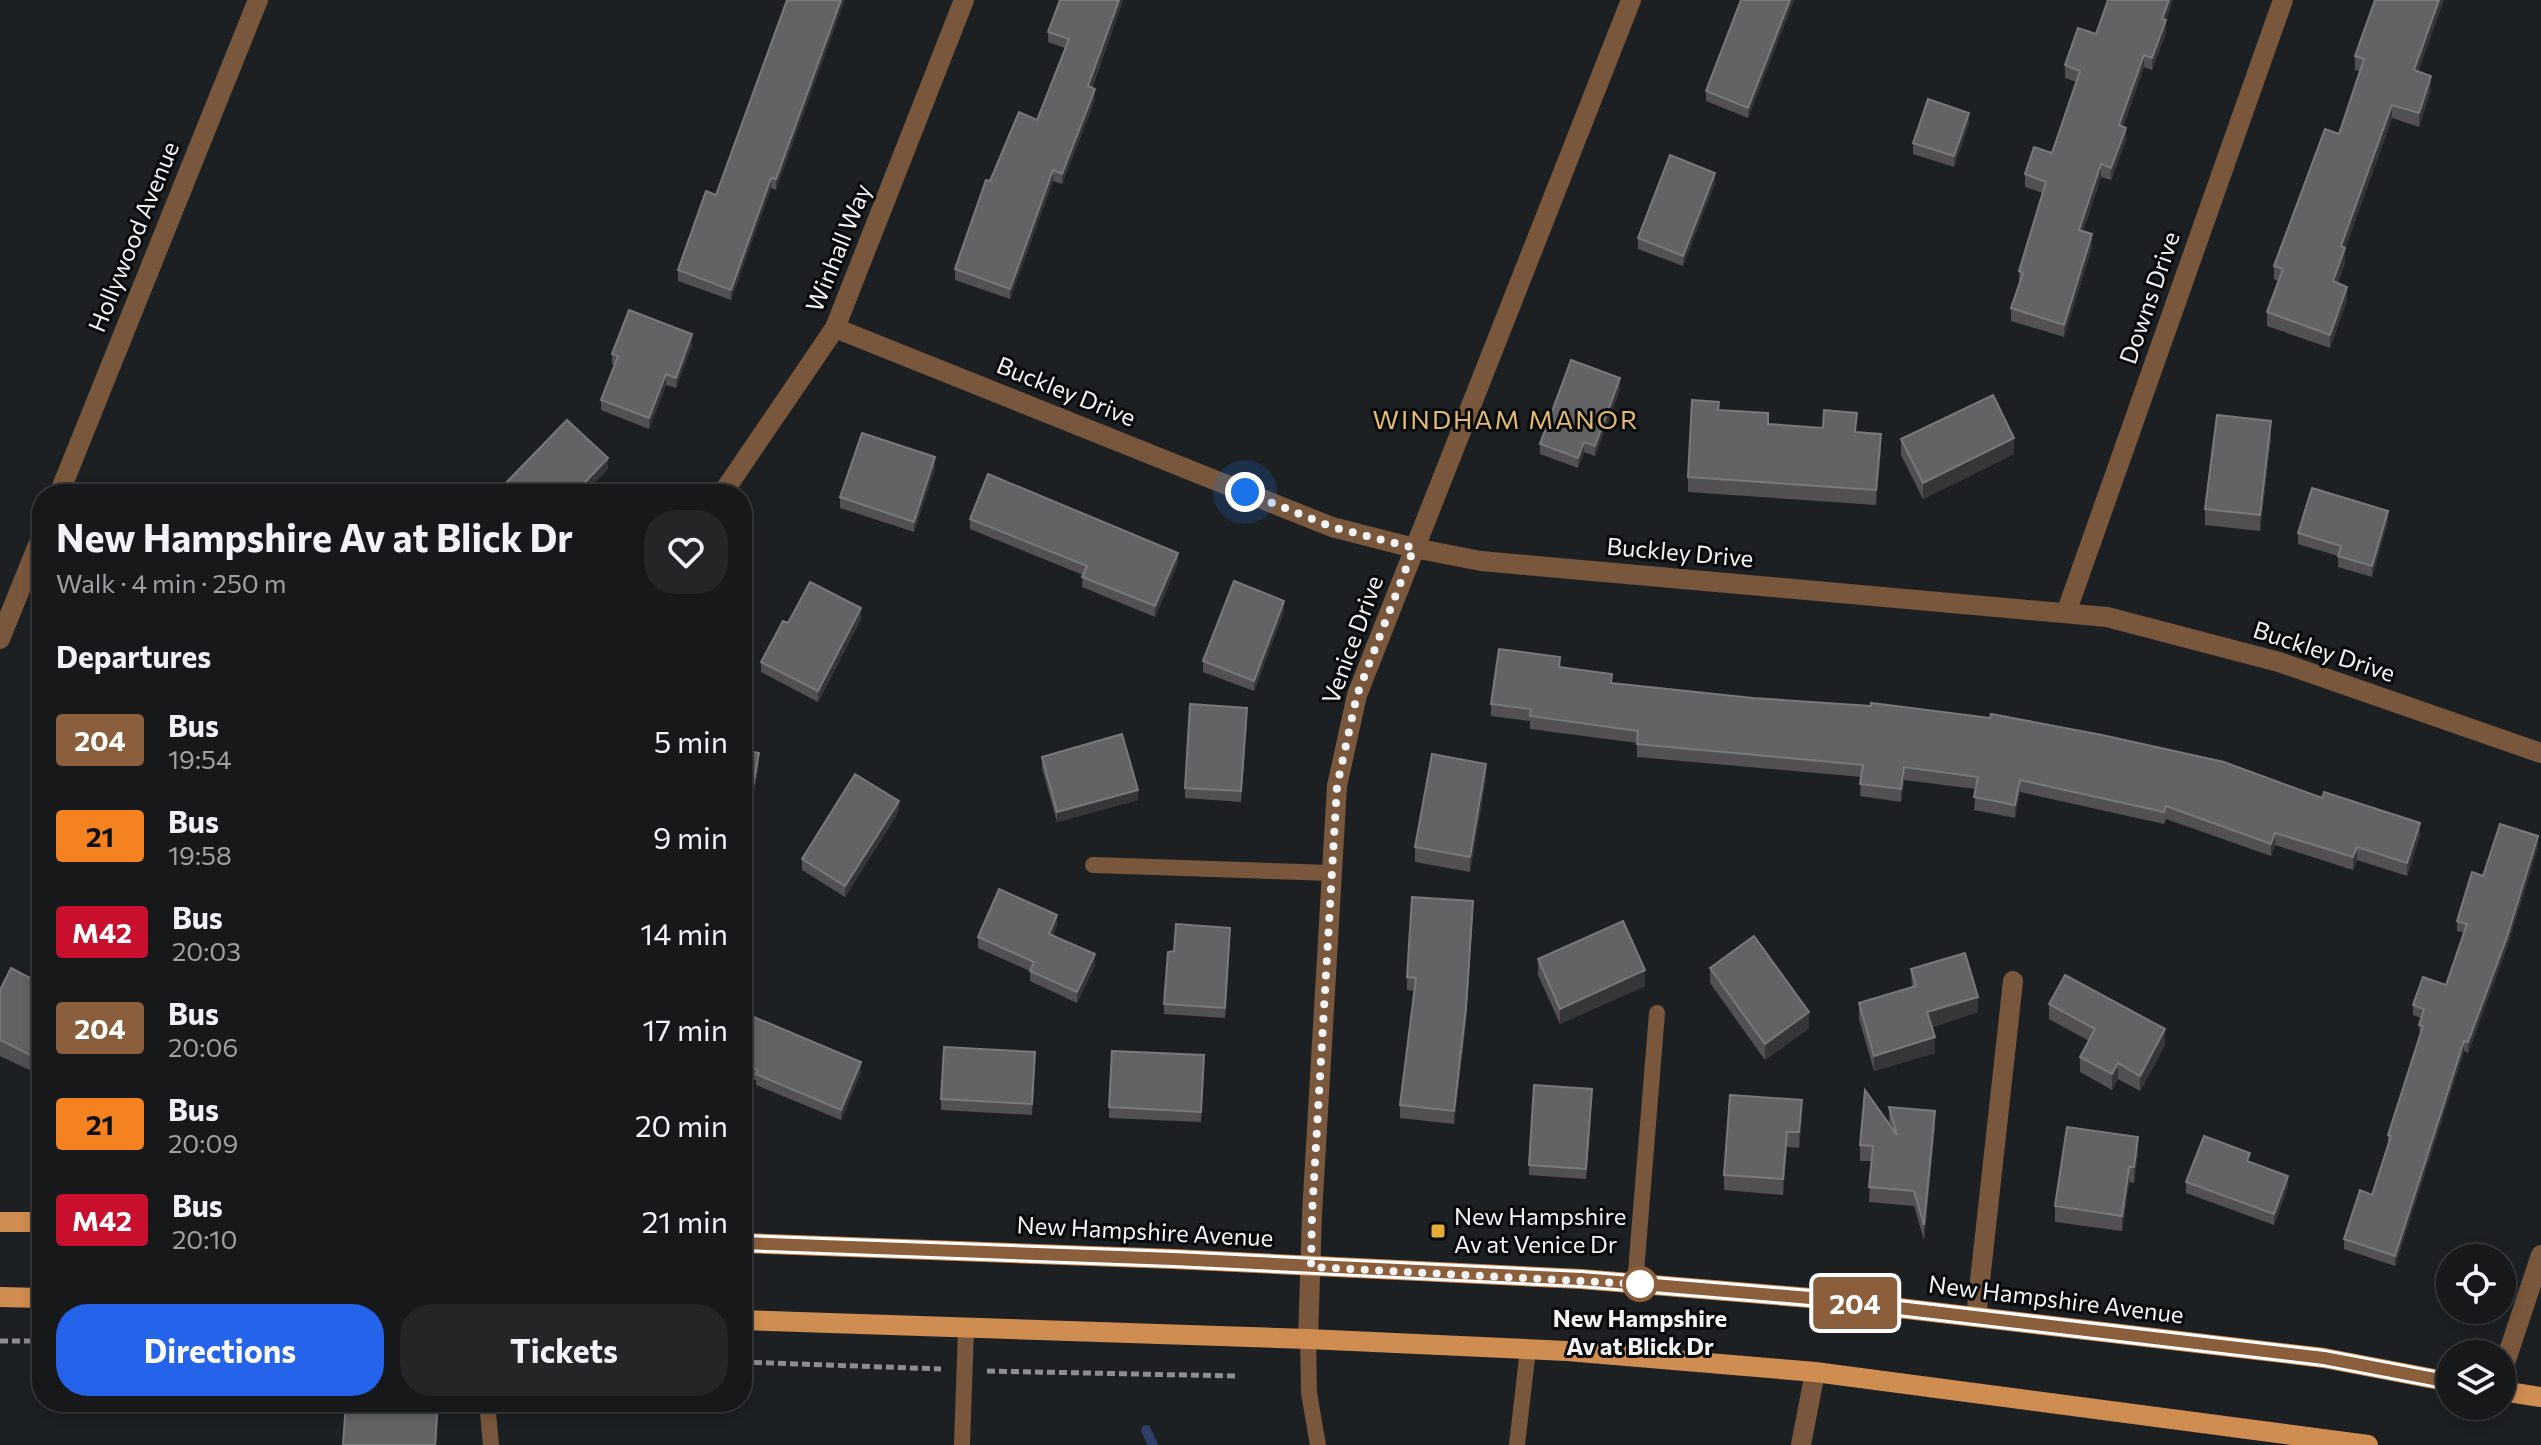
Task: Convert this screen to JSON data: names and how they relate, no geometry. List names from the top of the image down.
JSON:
{
  "streets": {
    "main road": ["New Hampshire Avenue"],
    "street": [
      "Hollywood Avenue",
      "Winhall Way",
      "Downs Drive",
      "Buckley Drive",
      "Venice Drive"
    ]
  },
  "crossings": [
    ["Winhall Way", "Buckley Drive"],
    ["Downs Drive", "Buckley Drive"],
    ["Buckley Drive", "Venice Drive"],
    ["Venice Drive", "New Hampshire Avenue"]
  ],
  "districts": ["WINDHAM MANOR"],
  "places": {
    "transit": ["New Hampshire Av at Venice Dr"],
    "other": ["New Hampshire Av at Blick Dr"]
  },
  "lines": ["bus line 204"],
  "page": {
    "on_map": "204",
    "heading": [
      ["New Hampshire Av at Blick Dr", "Walk · 4 min · 250 m"],
      "Departures"
    ],
    "list": [
      {
        "mark": "204",
        "name": "Bus",
        "note": "19:54",
        "value": "5 min"
      },
      {
        "mark": "21",
        "name": "Bus",
        "note": "19:58",
        "value": "9 min"
      },
      {
        "mark": "M42",
        "name": "Bus",
        "note": "20:03",
        "value": "14 min"
      },
      {
        "mark": "204",
        "name": "Bus",
        "note": "20:06",
        "value": "17 min"
      },
      {
        "mark": "21",
        "name": "Bus",
        "note": "20:09",
        "value": "20 min"
      },
      {
        "mark": "M42",
        "name": "Bus",
        "note": "20:10",
        "value": "21 min"
      }
    ],
    "buttons": ["Directions", "Tickets"]
  }
}
